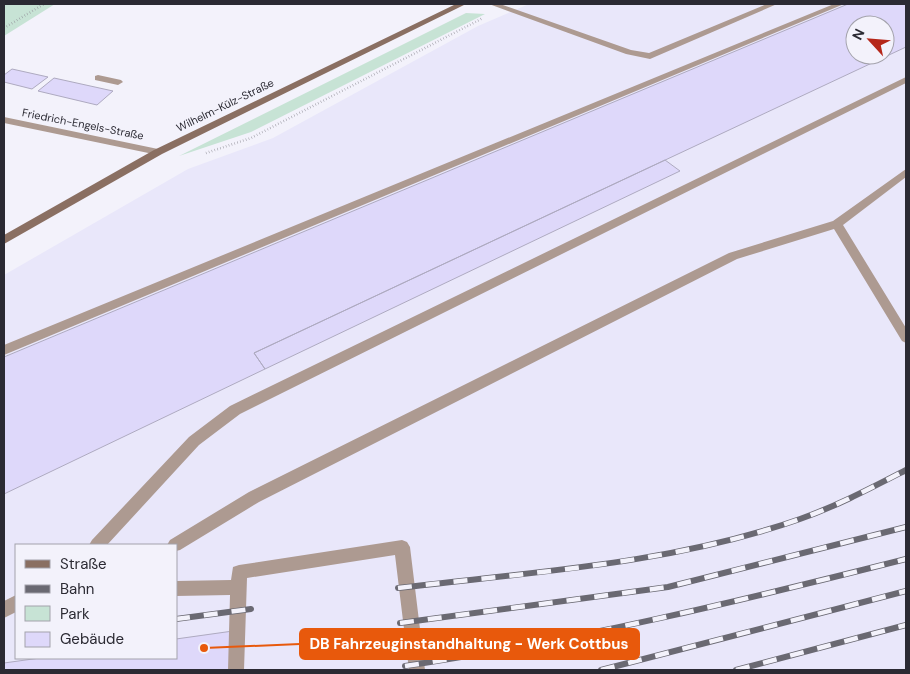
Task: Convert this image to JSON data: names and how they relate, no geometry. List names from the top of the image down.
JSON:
{
  "streets": {
    "main road": ["Wilhelm-Külz-Straße"],
    "street": ["Friedrich-Engels-Straße"]
  },
  "crossings": [
    ["Wilhelm-Külz-Straße", "Friedrich-Engels-Straße"]
  ],
  "places": ["DB Fahrzeuginstandhaltung - Werk Cottbus"],
  "legend": [
    "Straße",
    "Bahn",
    "Park",
    "Gebäude"
  ],
  "north": "top left"
}
